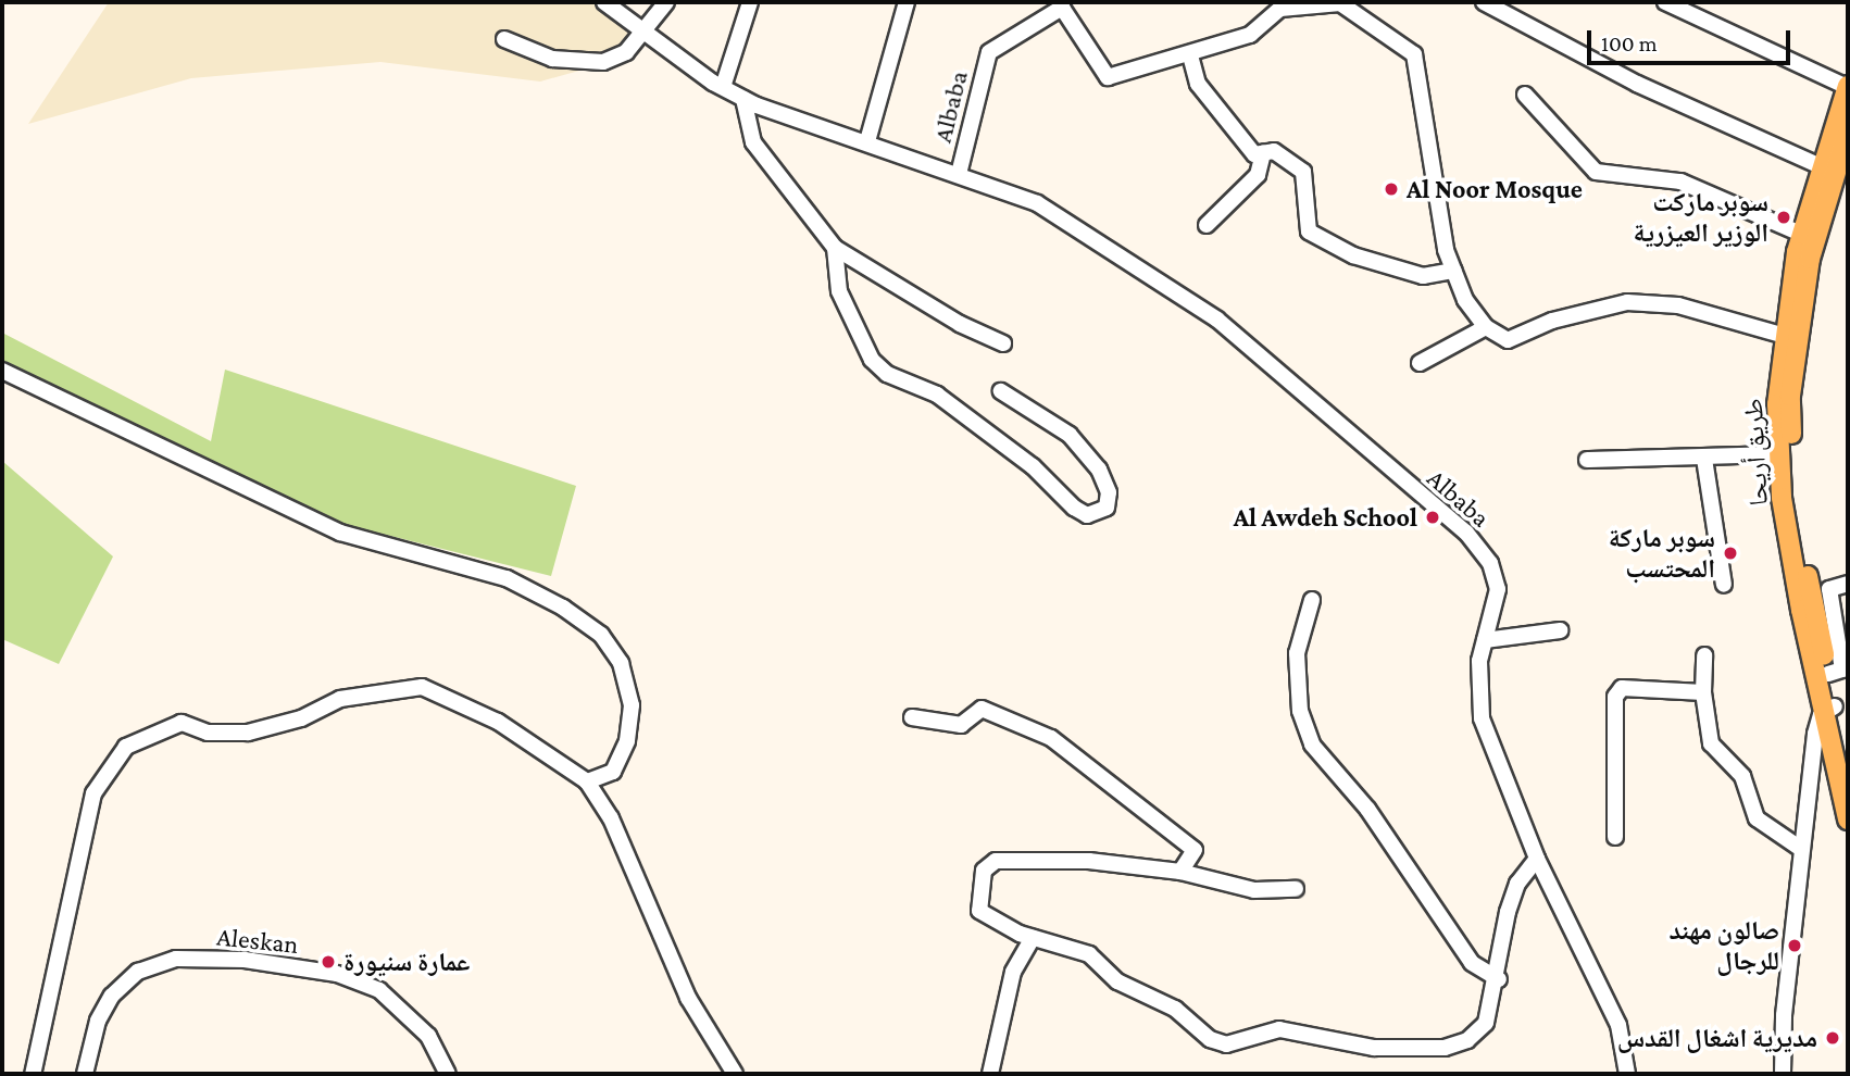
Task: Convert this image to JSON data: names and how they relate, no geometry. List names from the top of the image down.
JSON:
{
  "streets": {
    "main road": ["طريق أريحا"],
    "street": ["Albaba", "Aleskan"]
  },
  "places": [
    "Al Noor Mosque",
    "سوبر ماركت الوزير العيزرية",
    "Al Awdeh School",
    "سوبر ماركة المحتسب",
    "صالون مهند للرجال",
    "عمارة سنيورة",
    "مديرية اشغال القدس"
  ],
  "scale_bar": "100 m"
}
